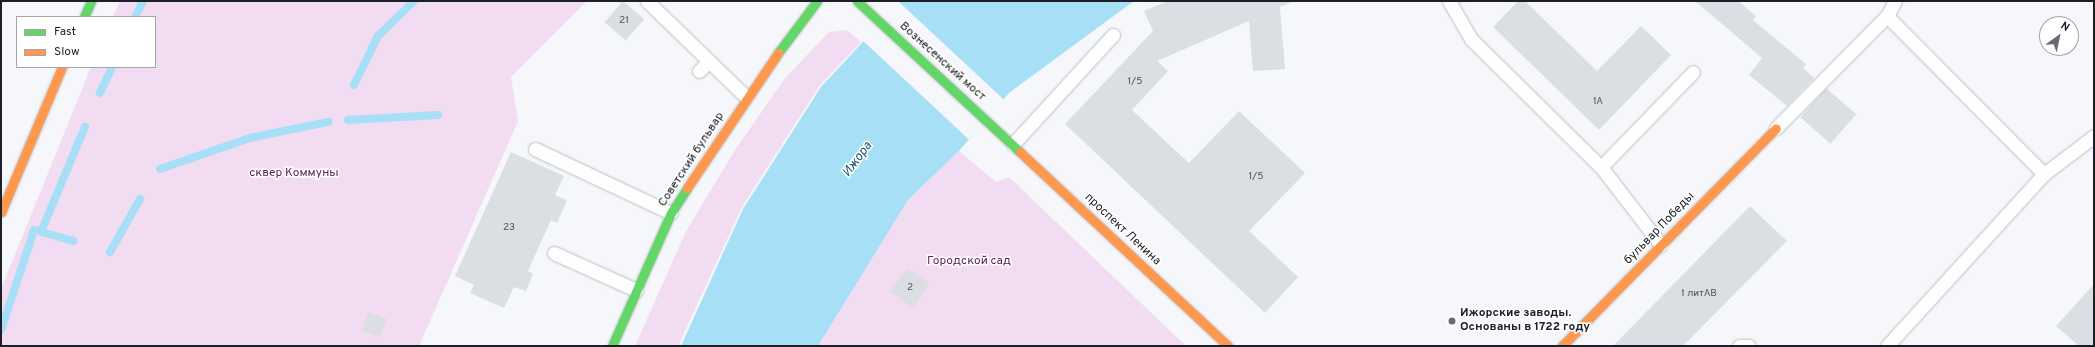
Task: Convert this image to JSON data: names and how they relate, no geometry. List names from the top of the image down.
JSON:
{
  "streets": {
    "street": [
      "Вознесенский мост",
      "Советский бульвар",
      "бульвар Победы",
      "проспект Ленина"
    ]
  },
  "crossings": [
    ["Вознесенский мост", "проспект Ленина"]
  ],
  "water": ["Ижора"],
  "parks": ["сквер Коммуны", "Городской сад"],
  "places": ["Ижорские заводы. Основаны в 1722 году"],
  "house_numbers": [
    "21",
    "1/5",
    "1А",
    "1/5",
    "23",
    "2",
    "1 литАВ"
  ],
  "legend": ["Fast", "Slow"],
  "north": "top right"
}
